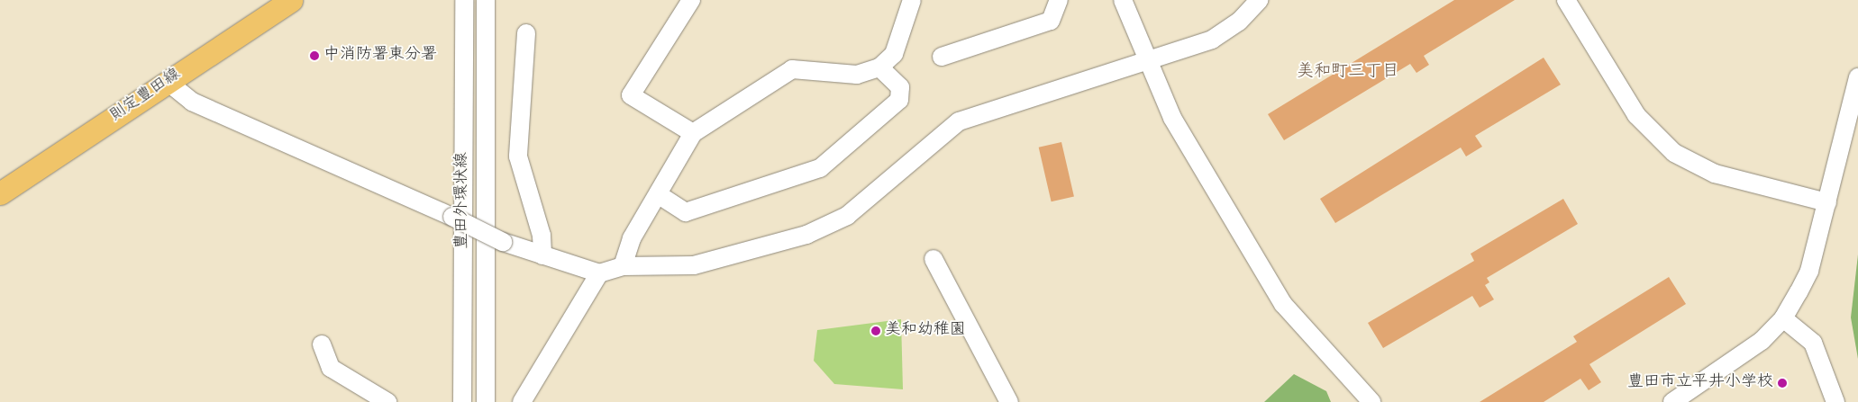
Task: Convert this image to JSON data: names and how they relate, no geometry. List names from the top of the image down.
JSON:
{
  "streets": {
    "main road": ["則定豊田線"],
    "street": ["豊田外環状線"]
  },
  "districts": ["美和町三丁目"],
  "places": ["中消防署東分署", "美和幼稚園", "豊田市立平井小学校"]
}
